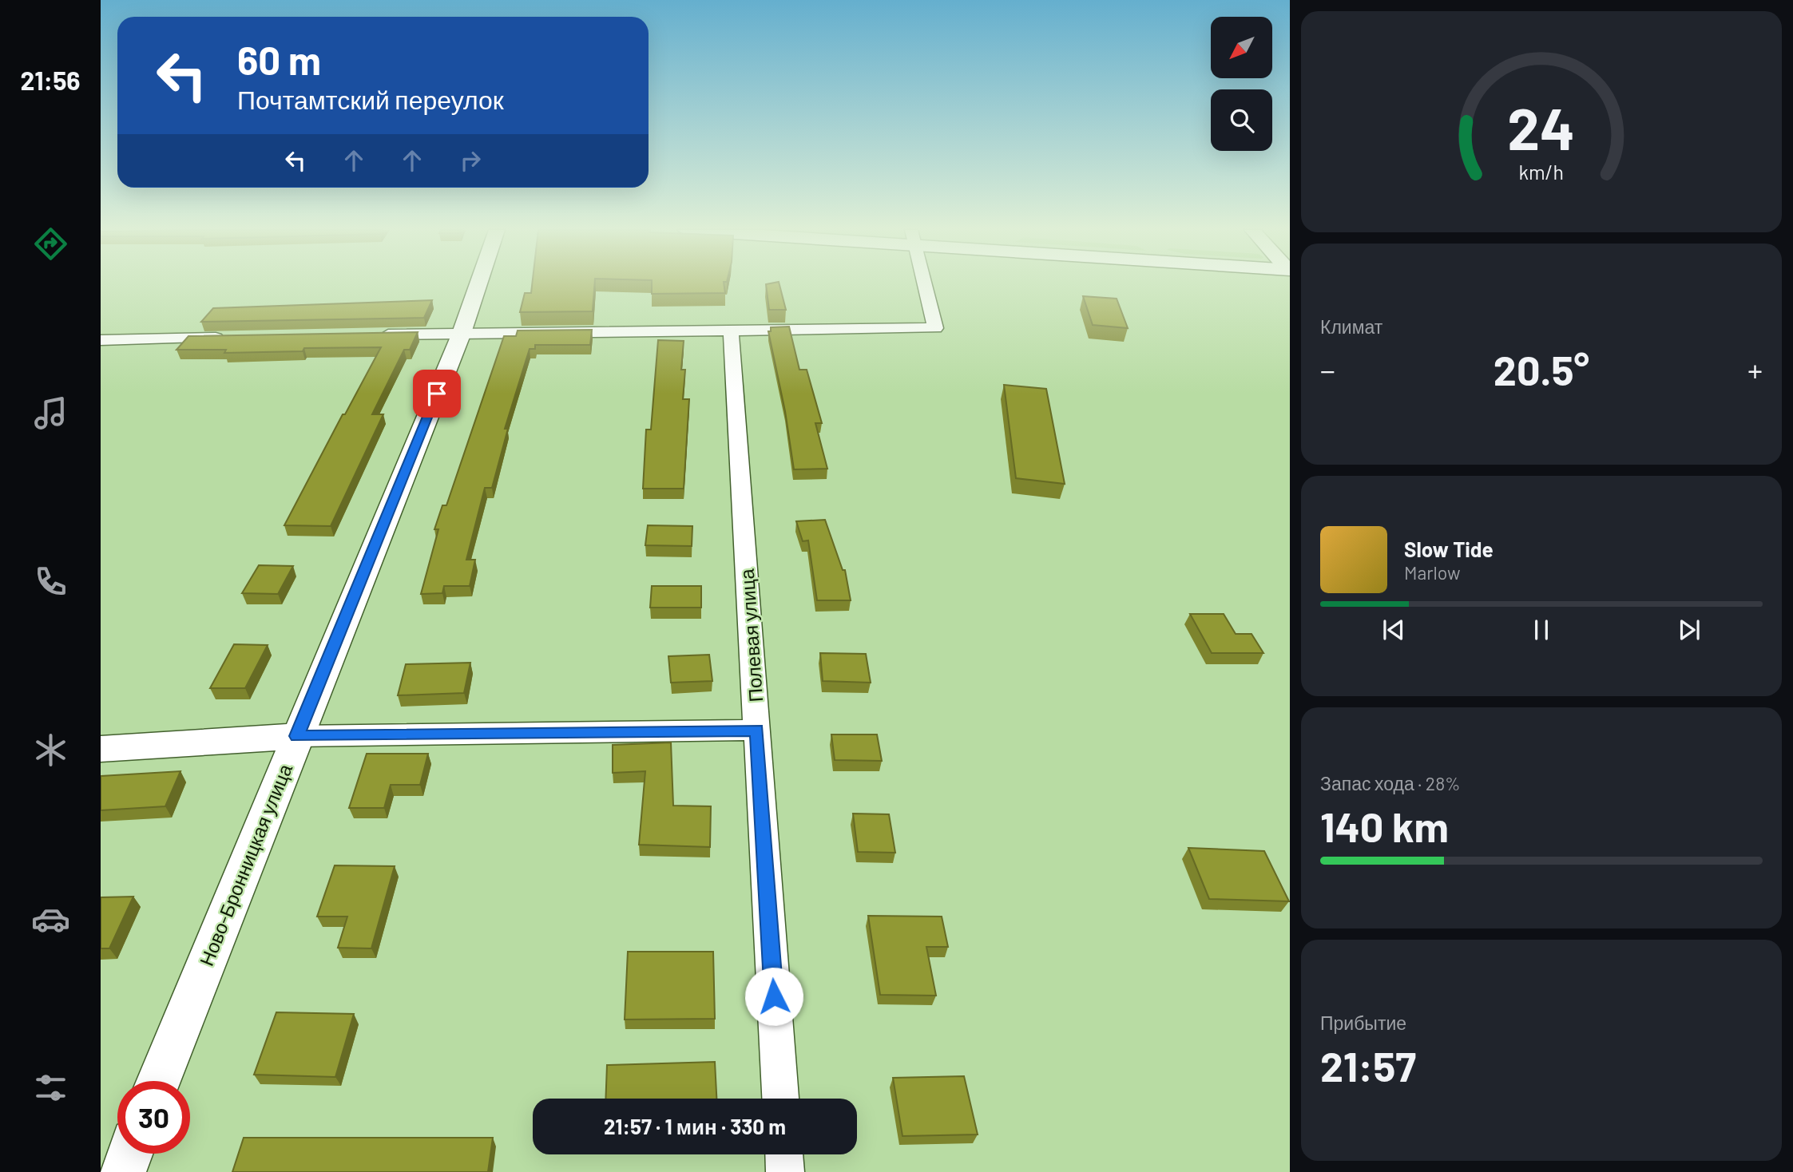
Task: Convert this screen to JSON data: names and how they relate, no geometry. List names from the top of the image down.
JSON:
{
  "streets": {
    "street": ["Полевая улица", "Ново-Бронницкая улица"]
  },
  "north": "bottom left",
  "page": {
    "tabs": "21:56",
    "turn": ["60 m", "Почтамтский переулок"],
    "tile": [
      "Климат",
      ["Запас хода · 28%", "140 km"],
      ["Прибытие", "21:57"]
    ],
    "heat": ["−", "20.5°", "+"],
    "song": ["Slow Tide", "Marlow"],
    "limit": "30",
    "trip": "21:57 · 1 мин · 330 m",
    "gauge": ["24", "km/h"]
  }
}
